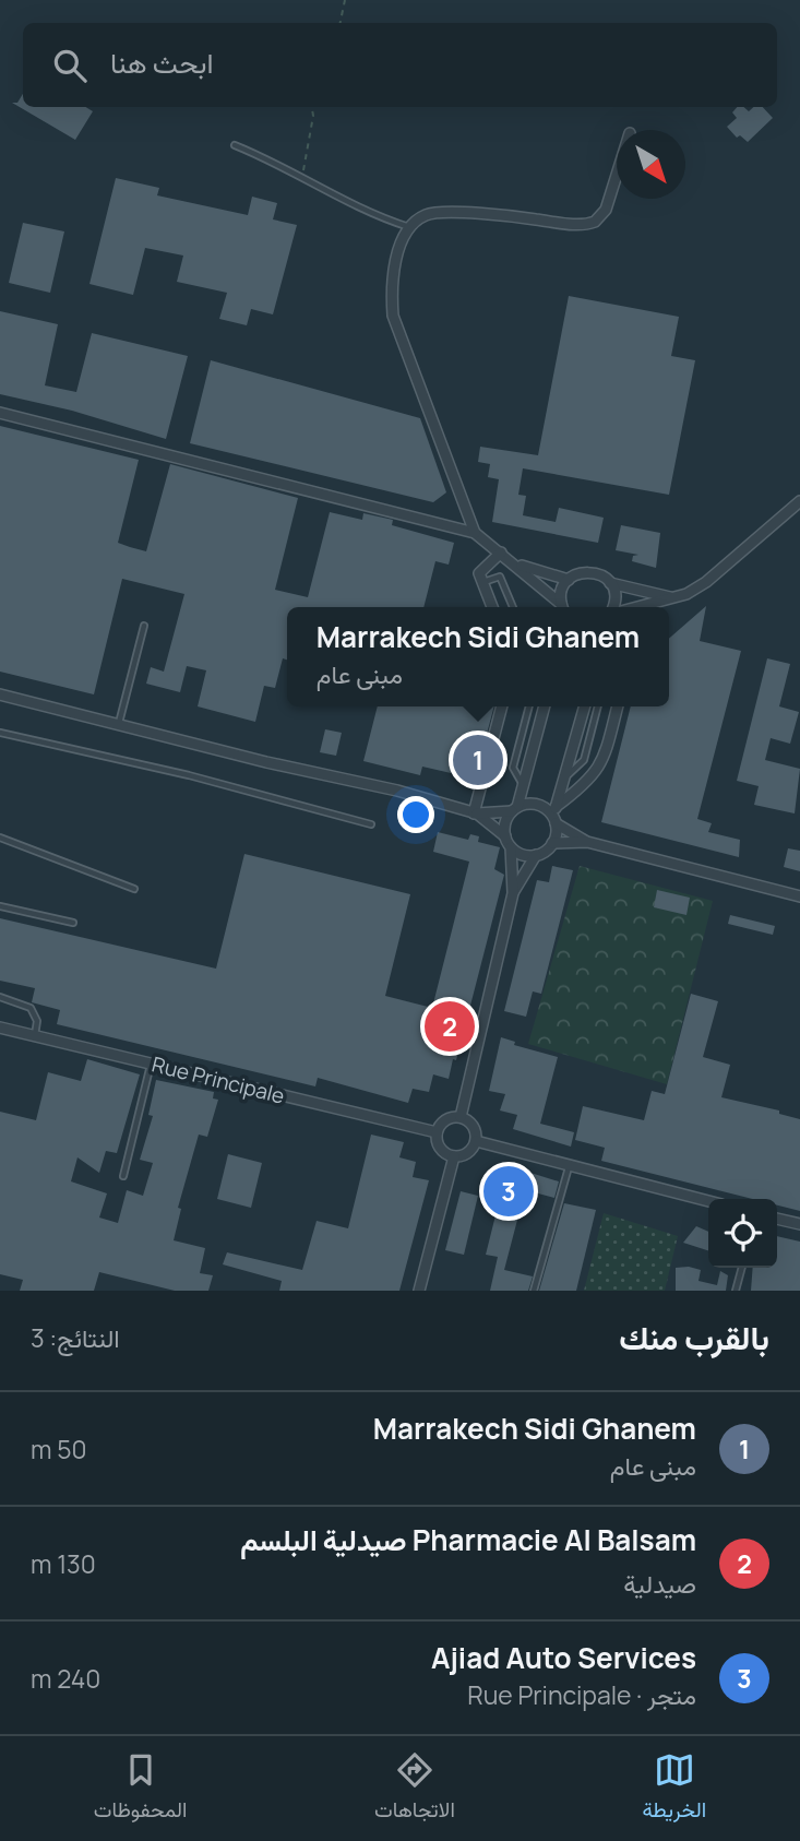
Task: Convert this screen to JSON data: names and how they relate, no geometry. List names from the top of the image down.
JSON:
{
  "streets": {
    "street": ["Rue Principale"]
  },
  "north": "bottom right",
  "page": {
    "search": "ابحث هنا",
    "popup": ["Marrakech Sidi Ghanem", "مبنى عام"],
    "pins": ["1", "2", "3"],
    "heading": ["بالقرب منك", "النتائج: 3"],
    "list": [
      {
        "mark": "1",
        "name": "Marrakech Sidi Ghanem",
        "note": "مبنى عام",
        "value": "50 m"
      },
      {
        "mark": "2",
        "name": "Pharmacie Al Balsam صيدلية البلسم",
        "note": "صيدلية",
        "value": "130 m"
      },
      {
        "mark": "3",
        "name": "Ajiad Auto Services",
        "note": "متجر · Rue Principale",
        "value": "240 m"
      }
    ],
    "nav": ["الخريطة", "الاتجاهات", "المحفوظات"]
  }
}
